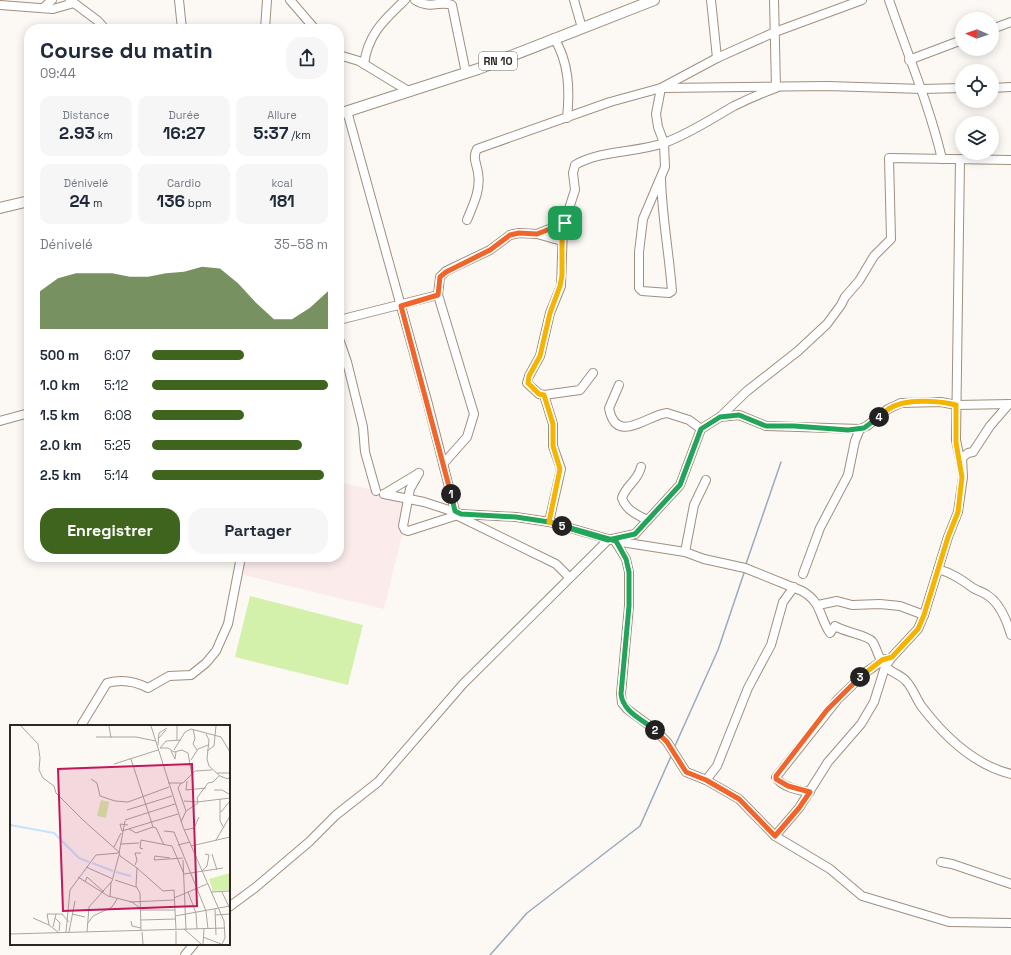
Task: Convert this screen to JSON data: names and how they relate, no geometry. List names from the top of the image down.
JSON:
{
  "streets": {
    "main road": ["RN 10"]
  },
  "north": "left",
  "page": {
    "heading": ["Course du matin", "09:44"],
    "stats": [
      ["Distance", "2.93 km"],
      ["Durée", "16:27"],
      ["Allure", "5:37 /km"],
      ["Dénivelé", "24 m"],
      ["Cardio", "136 bpm"],
      ["kcal", "181"]
    ],
    "chart": ["Dénivelé", "35–58 m"],
    "list": [
      {
        "name": "500 m",
        "note": "6:07"
      },
      {
        "name": "1.0 km",
        "note": "5:12"
      },
      {
        "name": "1.5 km",
        "note": "6:08"
      },
      {
        "name": "2.0 km",
        "note": "5:25"
      },
      {
        "name": "2.5 km",
        "note": "5:14"
      }
    ],
    "pins": [
      "4",
      "1",
      "5",
      "3",
      "2"
    ],
    "buttons": ["Enregistrer", "Partager"]
  }
}
